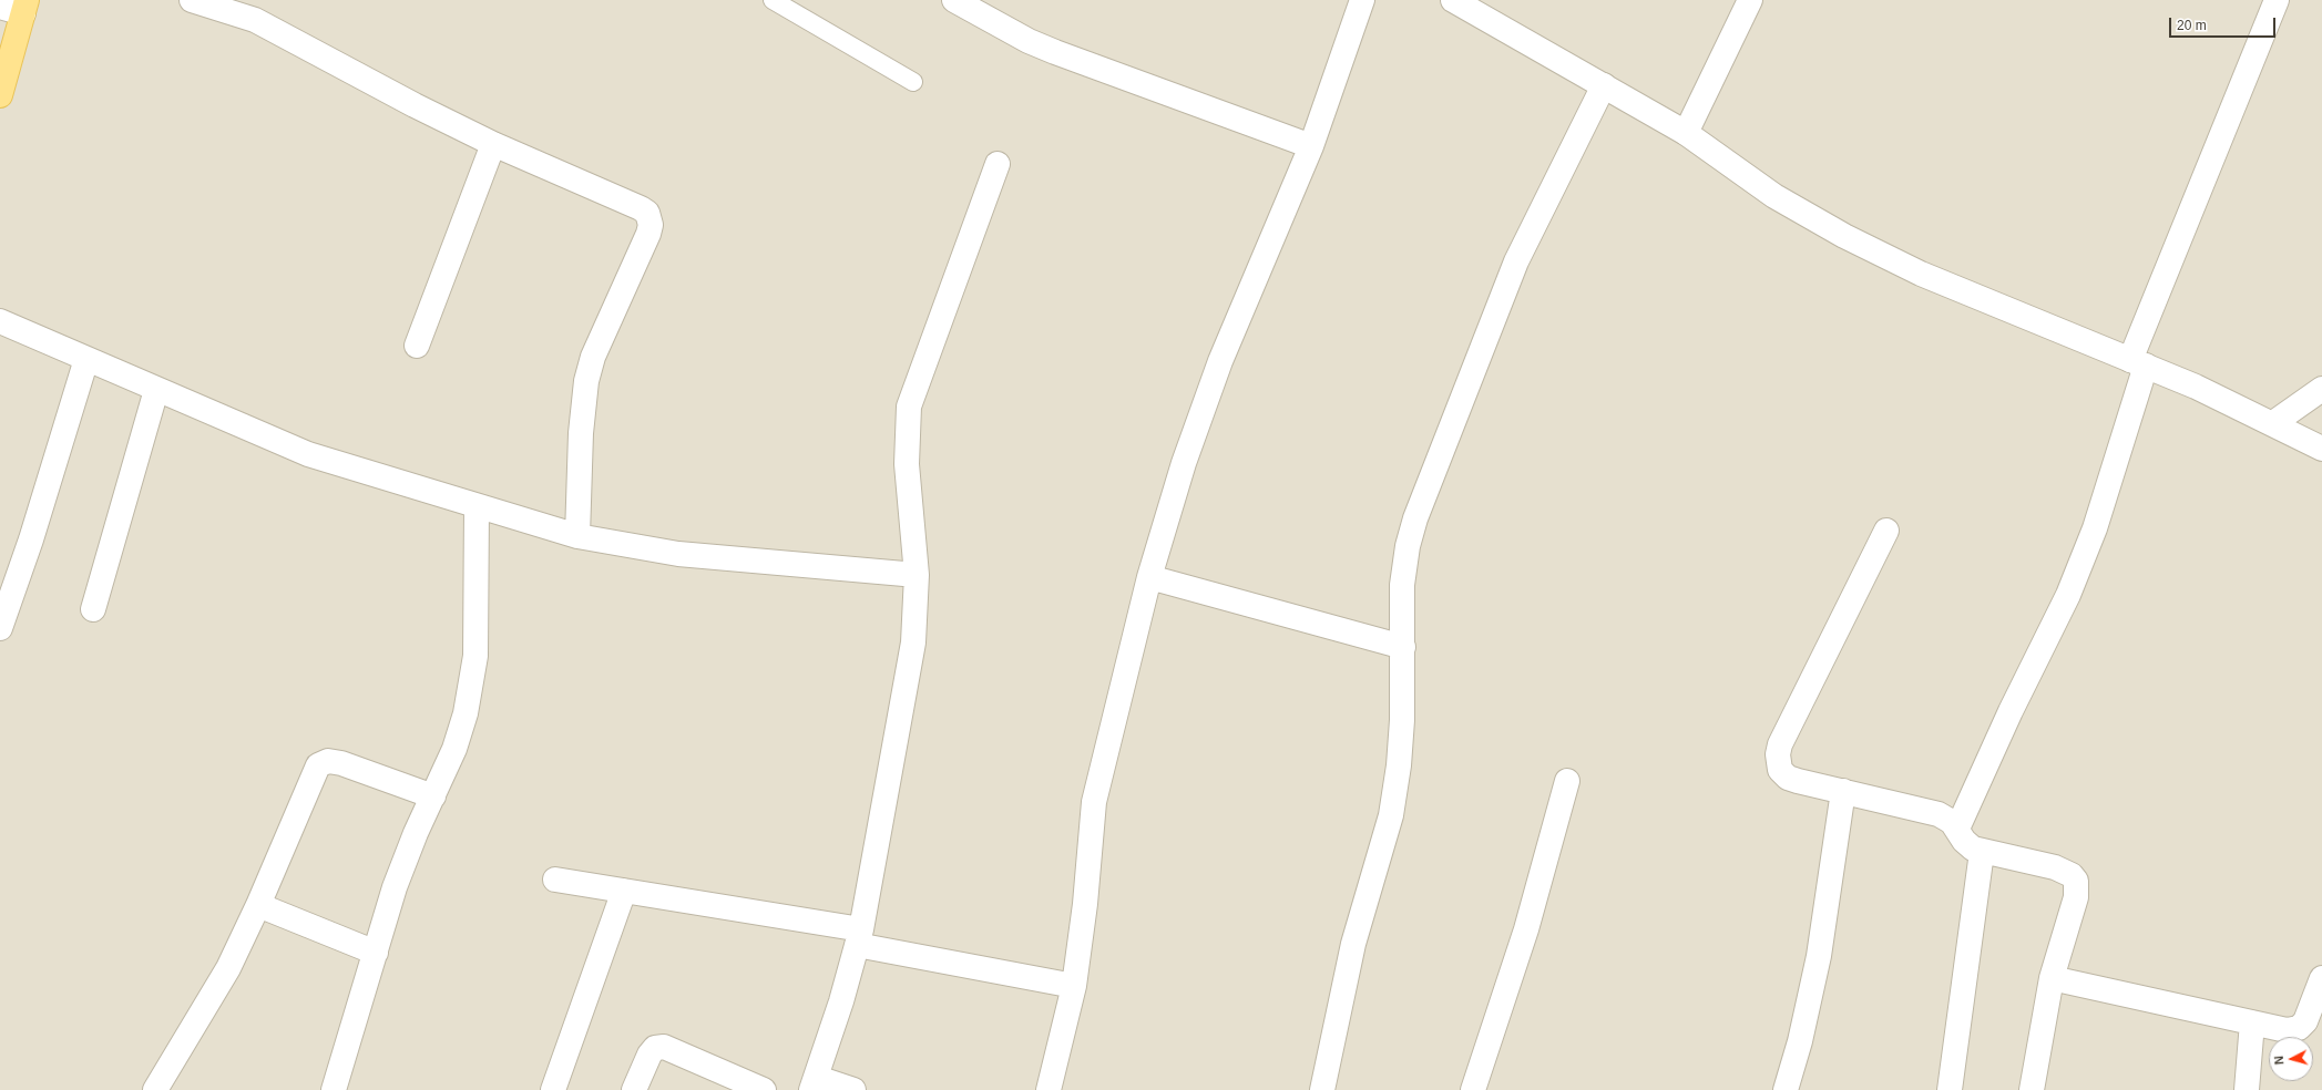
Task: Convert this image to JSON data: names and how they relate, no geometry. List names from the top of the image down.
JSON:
{
  "scale_bar": "20 m",
  "north": "left"
}
